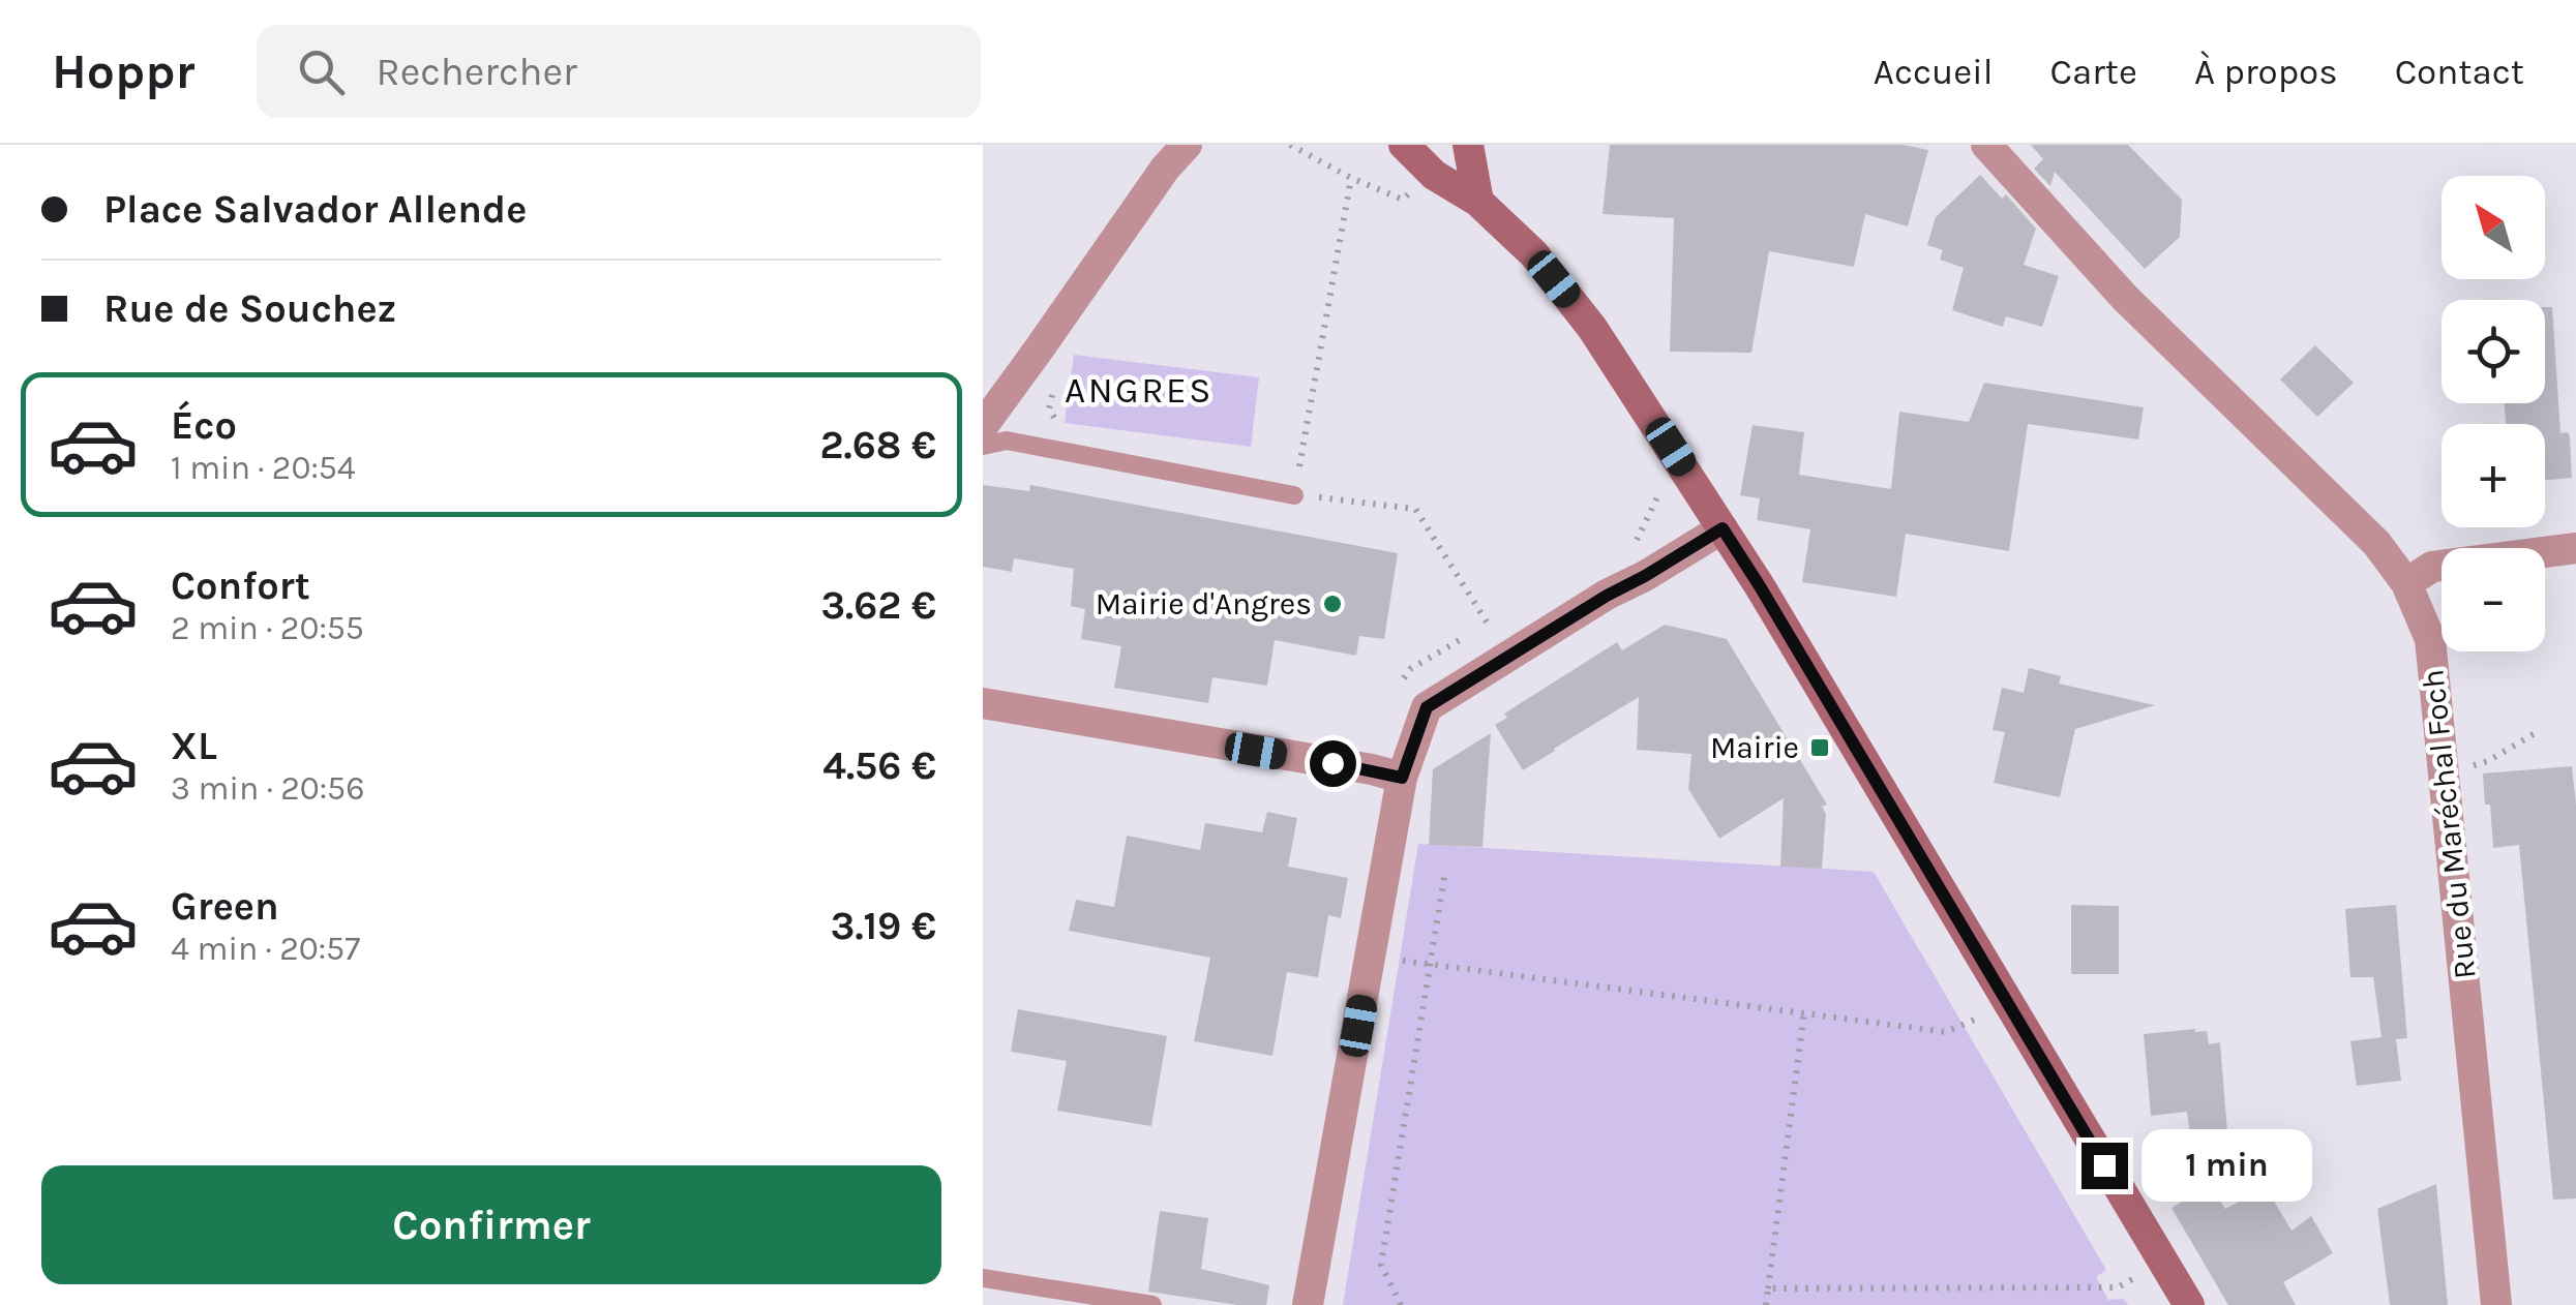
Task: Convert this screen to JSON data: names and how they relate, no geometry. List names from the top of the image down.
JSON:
{
  "streets": {
    "street": ["Rue du Maréchal Foch"]
  },
  "districts": ["ANGRES"],
  "places": {
    "other": ["Mairie d'Angres"],
    "transit": ["Mairie"]
  },
  "north": "top left",
  "page": {
    "header": "Hoppr",
    "search": "Rechercher",
    "nav": [
      "Accueil",
      "Carte",
      "À propos",
      "Contact"
    ],
    "banner": ["Place Salvador Allende", "Rue de Souchez"],
    "map_buttons": ["+", "−"],
    "list": [
      {
        "name": "Éco",
        "note": "1 min · 20:54",
        "value": "2.68 €"
      },
      {
        "name": "Confort",
        "note": "2 min · 20:55",
        "value": "3.62 €"
      },
      {
        "name": "XL",
        "note": "3 min · 20:56",
        "value": "4.56 €"
      },
      {
        "name": "Green",
        "note": "4 min · 20:57",
        "value": "3.19 €"
      }
    ],
    "bubble": "1 min",
    "buttons": "Confirmer"
  }
}
